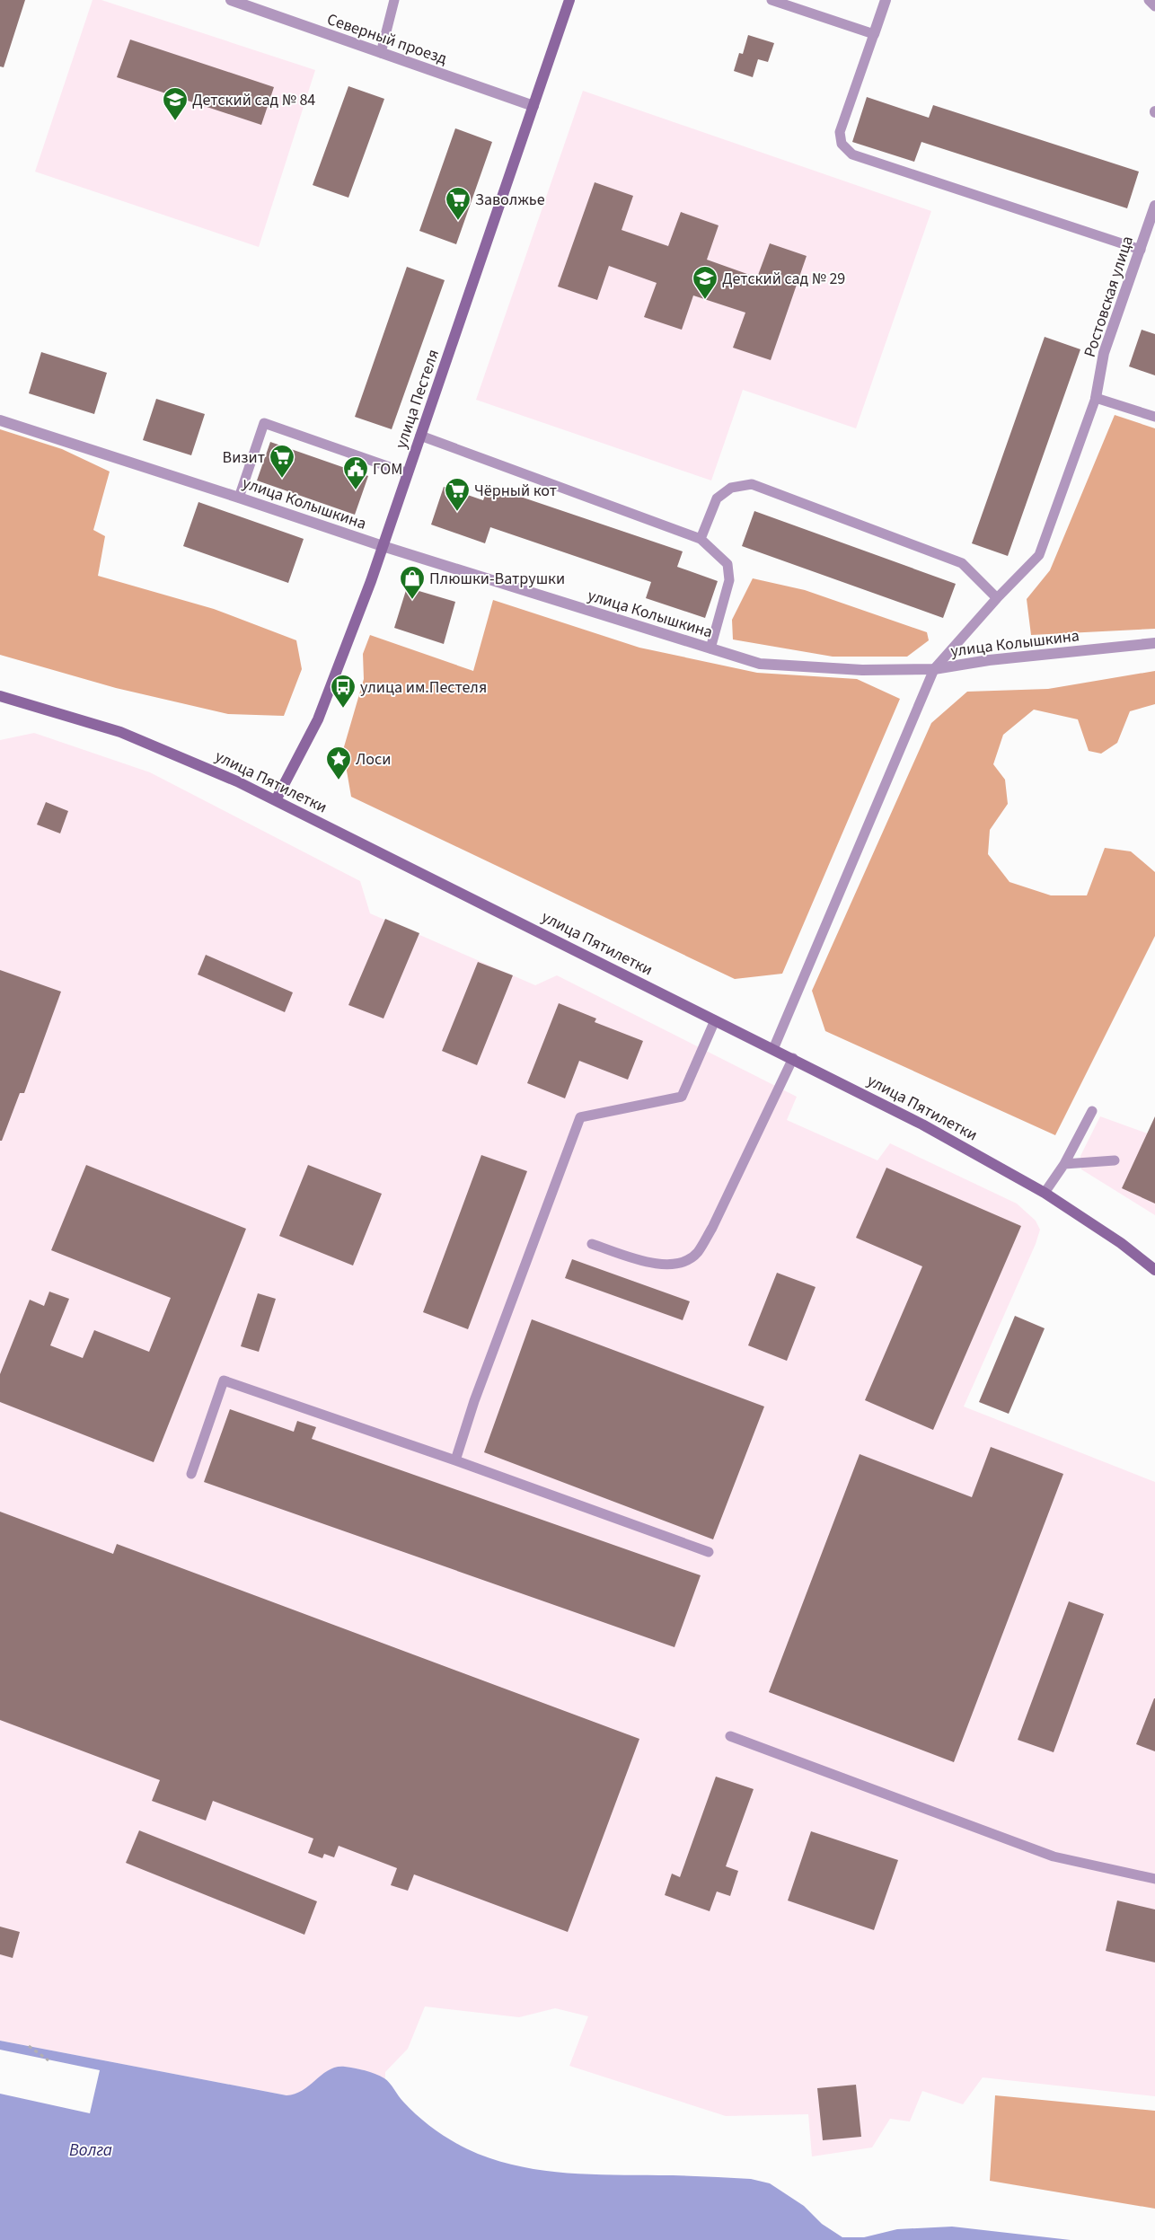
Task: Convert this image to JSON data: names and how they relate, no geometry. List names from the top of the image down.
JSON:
{
  "streets": {
    "main road": ["улица Пестеля", "улица Пятилетки"],
    "street": ["Северный проезд", "Ростовская улица", "улица Колышкина"]
  },
  "crossings": [
    ["Северный проезд", "улица Пестеля"],
    ["улица Пестеля", "улица Колышкина"],
    ["улица Пестеля", "улица Пятилетки"]
  ],
  "water": ["Волга"],
  "places": {
    "school or university": ["Детский сад № 84", "Детский сад № 29"],
    "supermarket": ["Заволжье", "Визит", "Чёрный кот"],
    "public building": ["ГОМ"],
    "shop": ["Плюшки-Ватрушки"],
    "bus stop": ["улица им.Пестеля"],
    "place": ["Лоси"]
  }
}
